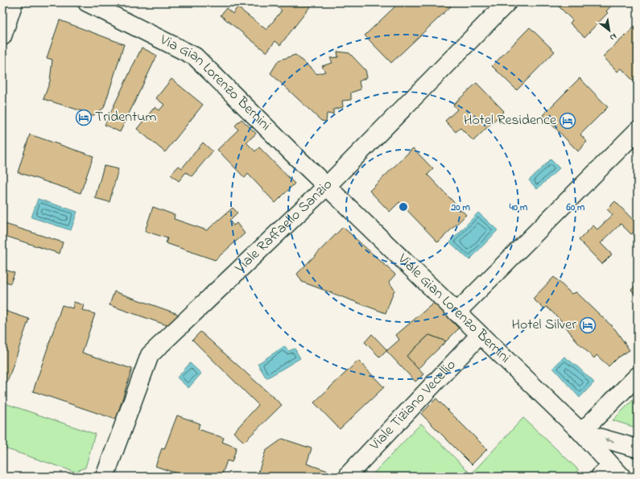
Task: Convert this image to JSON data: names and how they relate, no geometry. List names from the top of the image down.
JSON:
{
  "streets": {
    "street": [
      "Via Gian Lorenzo Bernini",
      "Viale Raffaello Sanzio",
      "Viale Gian Lorenzo Bernini",
      "Viale Tiziano Vecellio"
    ]
  },
  "crossings": [
    ["Via Gian Lorenzo Bernini", "Viale Raffaello Sanzio"],
    ["Via Gian Lorenzo Bernini", "Viale Gian Lorenzo Bernini"],
    ["Viale Raffaello Sanzio", "Viale Gian Lorenzo Bernini"],
    ["Viale Gian Lorenzo Bernini", "Viale Tiziano Vecellio"]
  ],
  "places": {
    "hotel": ["Tridentum", "Hotel Residence", "Hotel Silver"]
  },
  "north": "bottom right",
  "rings": ["20 m", "40 m", "60 m"]
}
